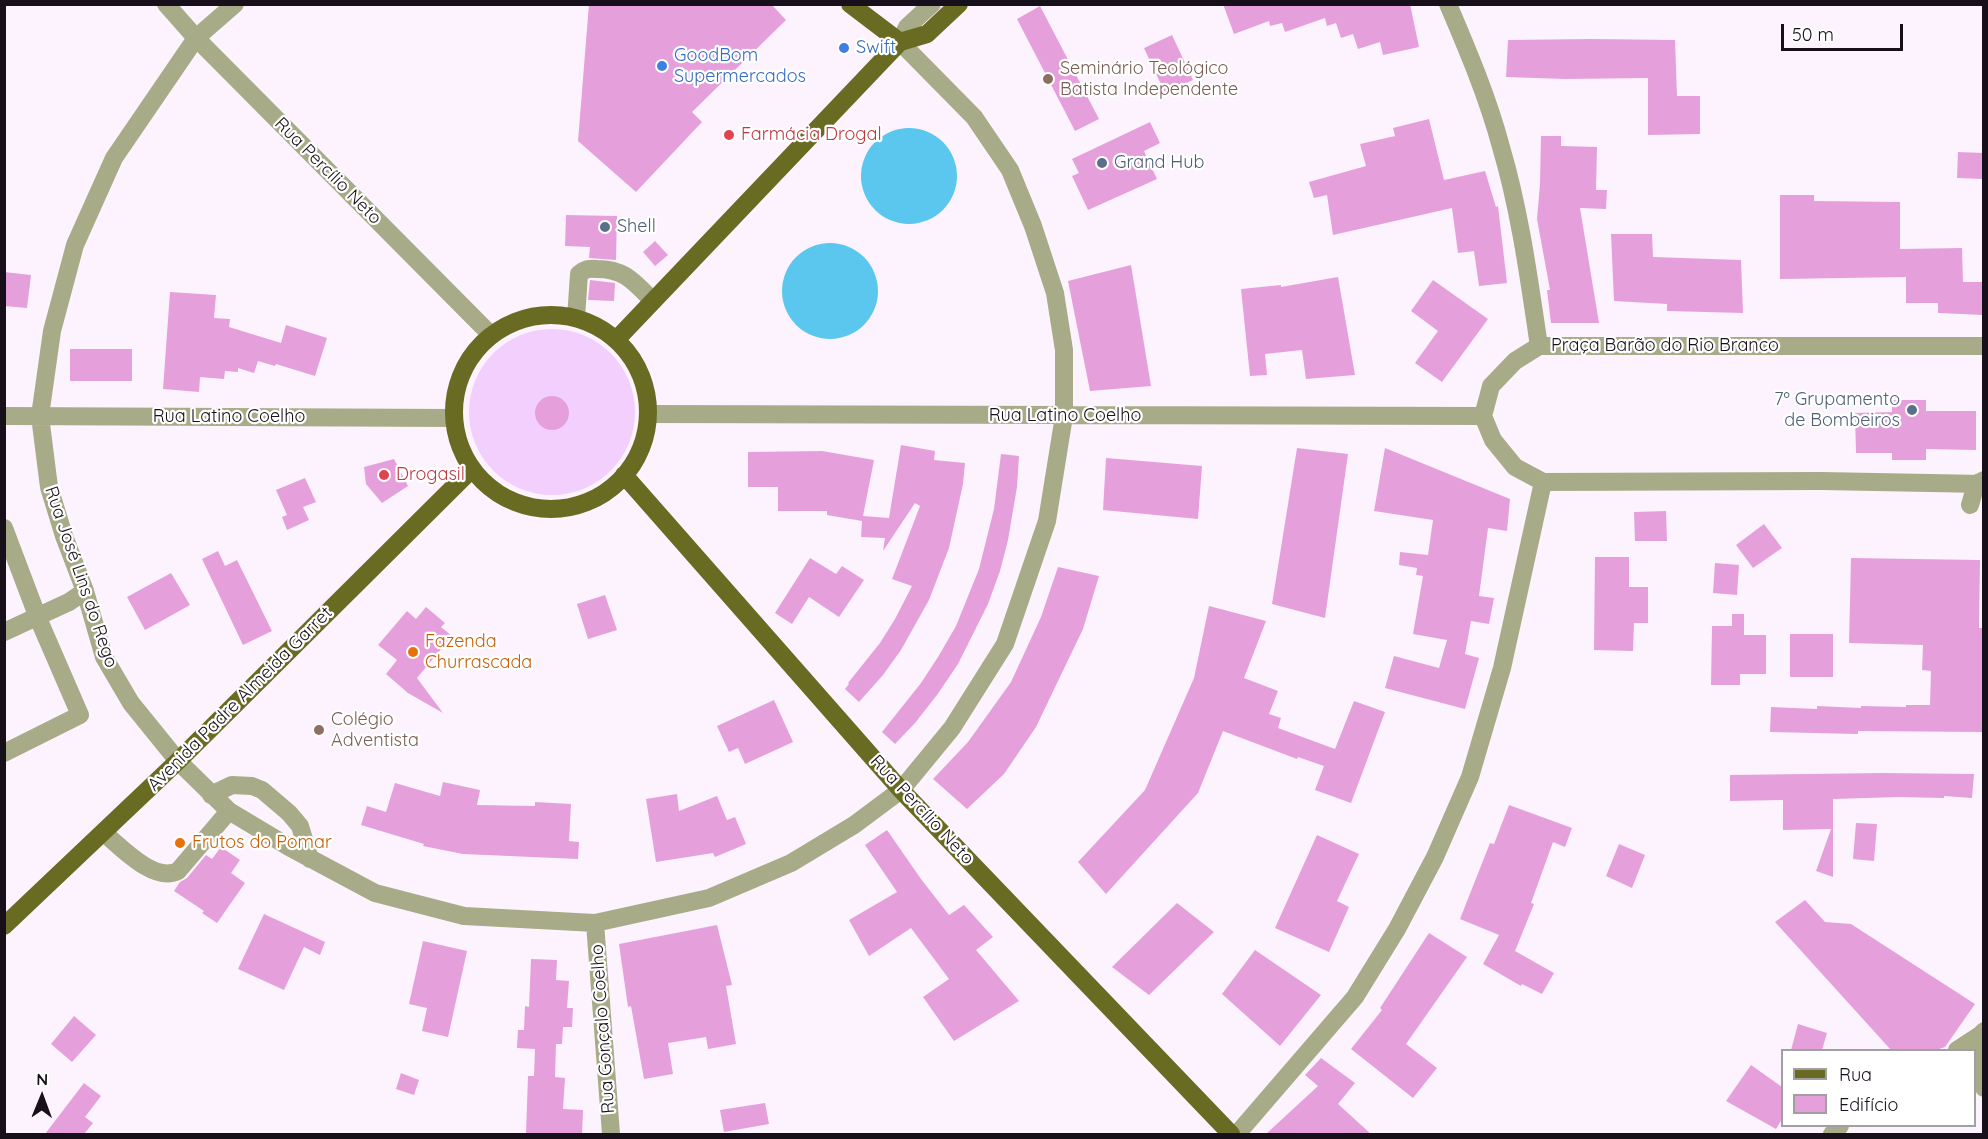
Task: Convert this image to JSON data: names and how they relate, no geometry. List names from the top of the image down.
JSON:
{
  "streets": {
    "main road": ["Rua Percílio Neto", "Rua José Lins do Rego", "Avenida Padre Almeida Garret"],
    "street": ["Praça Barão do Rio Branco", "Rua Latino Coelho", "Rua Gonçalo Coelho"]
  },
  "crossings": [
    ["Rua Percílio Neto", "Rua Latino Coelho"],
    ["Rua Percílio Neto", "Rua José Lins do Rego"],
    ["Rua Percílio Neto", "Avenida Padre Almeida Garret"],
    ["Praça Barão do Rio Branco", "Rua Latino Coelho"],
    ["Rua Latino Coelho", "Rua José Lins do Rego"],
    ["Rua Latino Coelho", "Avenida Padre Almeida Garret"],
    ["Rua José Lins do Rego", "Avenida Padre Almeida Garret"],
    ["Rua José Lins do Rego", "Rua Gonçalo Coelho"]
  ],
  "places": [
    "Swift",
    "GoodBom Supermercados",
    "Seminário Teológico Batista Independente",
    "Farmácia Drogal",
    "Grand Hub",
    "Shell",
    "7º Grupamento de Bombeiros",
    "Drogasil",
    "Fazenda Churrascada",
    "Colégio Adventista",
    "Frutos do Pomar"
  ],
  "legend": ["Rua", "Edifício"],
  "scale_bar": "50 m",
  "north": "top"
}
